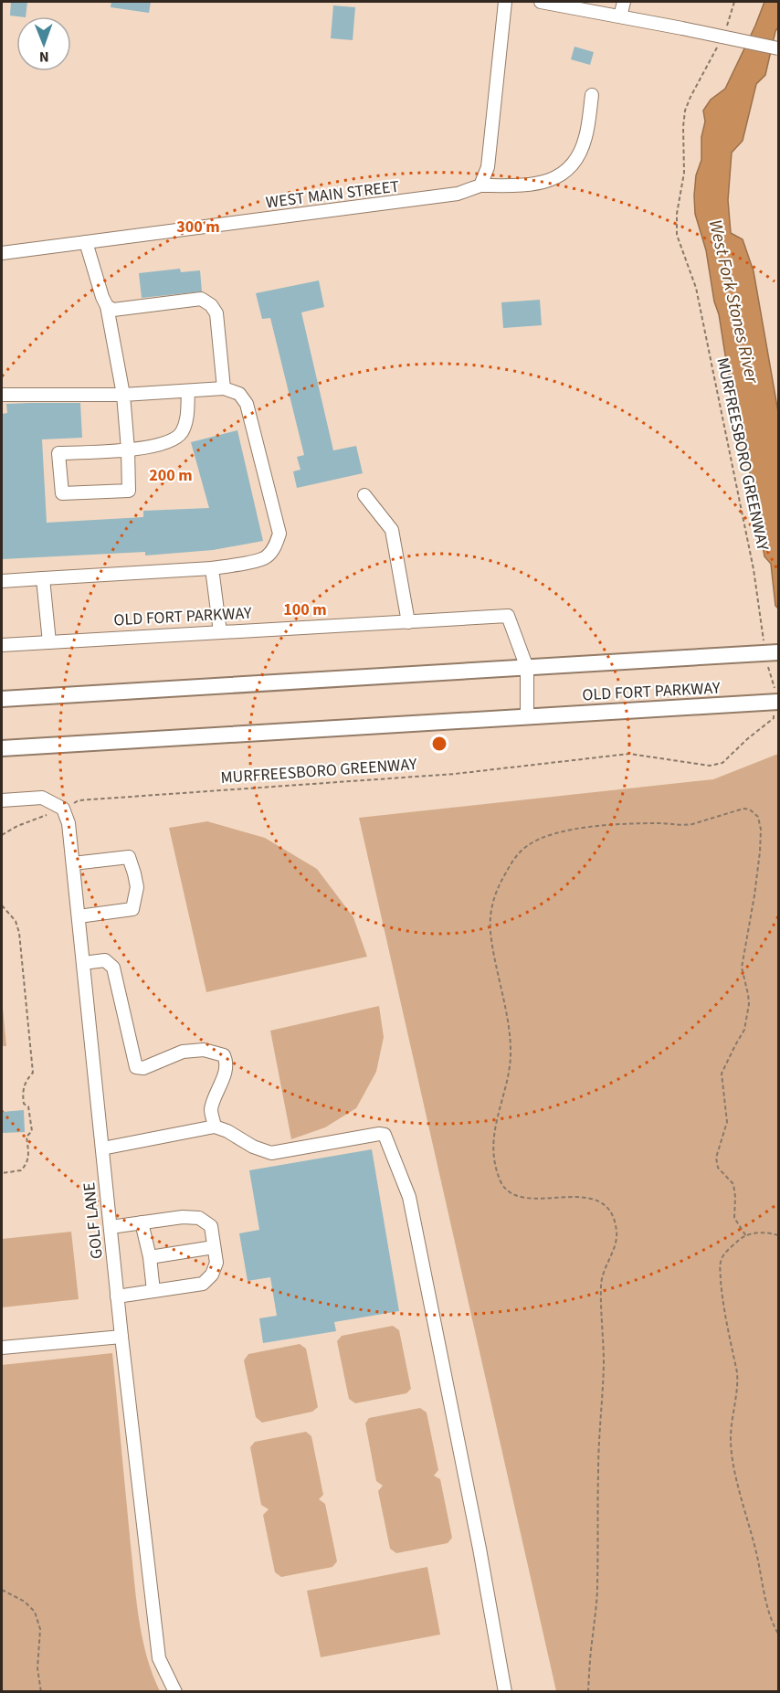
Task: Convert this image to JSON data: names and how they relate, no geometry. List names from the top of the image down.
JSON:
{
  "streets": {
    "main road": ["OLD FORT PARKWAY"],
    "street": ["WEST MAIN STREET", "GOLF LANE"],
    "path": ["MURFREESBORO GREENWAY"]
  },
  "crossings": [
    ["MURFREESBORO GREENWAY", "OLD FORT PARKWAY"],
    ["MURFREESBORO GREENWAY", "GOLF LANE"]
  ],
  "water": ["West Fork Stones River"],
  "north": "bottom",
  "rings": ["300 m", "200 m", "100 m"]
}
